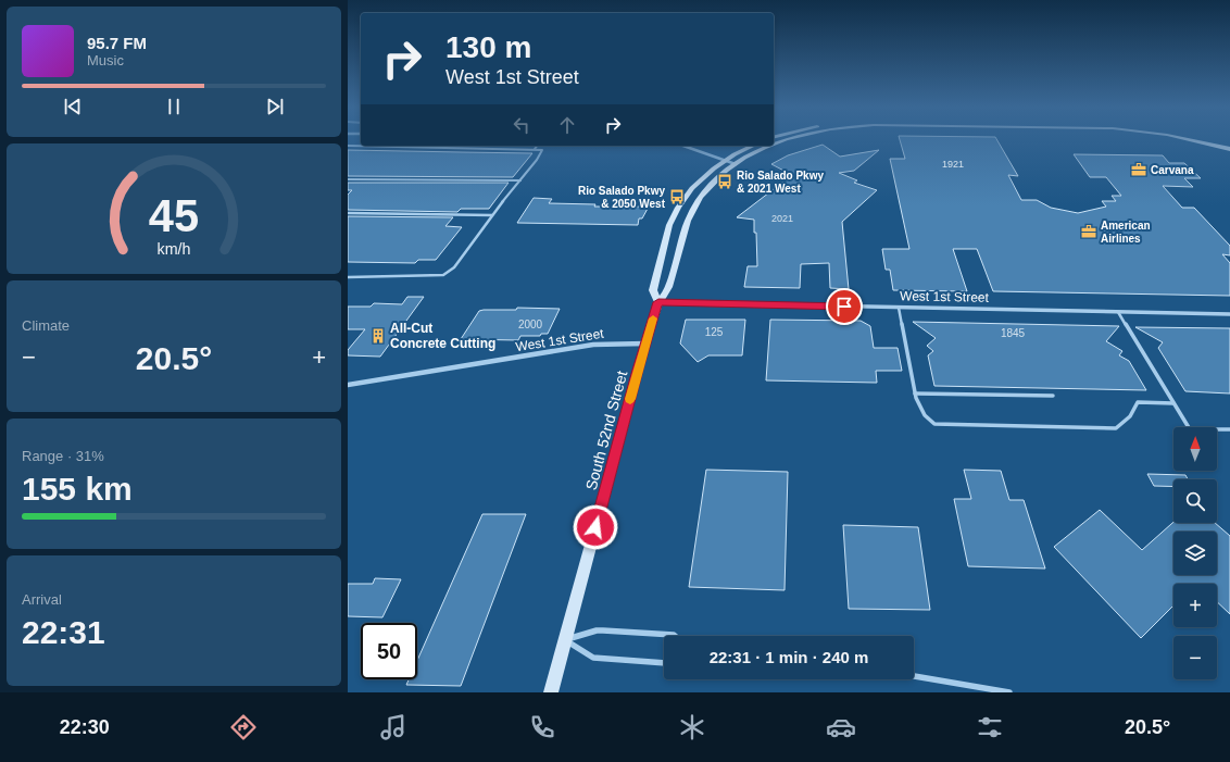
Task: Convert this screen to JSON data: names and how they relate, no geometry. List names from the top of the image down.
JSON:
{
  "streets": {
    "main road": ["South 52nd Street"],
    "street": ["West 1st Street"]
  },
  "crossings": [
    ["West 1st Street", "South 52nd Street"]
  ],
  "places": {
    "office": ["Carvana", "American Airlines"],
    "bus stop": ["Rio Salado Pkwy & 2021 West", "Rio Salado Pkwy & 2050 West"],
    "building": ["All-Cut Concrete Cutting"]
  },
  "house_numbers": [
    "1921",
    "2021",
    "2000",
    "125",
    "1845"
  ],
  "north": "top",
  "page": {
    "turn": ["130 m", "West 1st Street"],
    "song": ["95.7 FM", "Music"],
    "tile": [
      "Climate",
      ["Range · 31%", "155 km"],
      ["Arrival", "22:31"]
    ],
    "heat": ["−", "20.5°", "+"],
    "map_buttons": ["+", "−"],
    "limit": "50",
    "trip": "22:31 · 1 min · 240 m",
    "tabs": ["22:30", "20.5°"],
    "gauge": ["45", "km/h"]
  }
}
